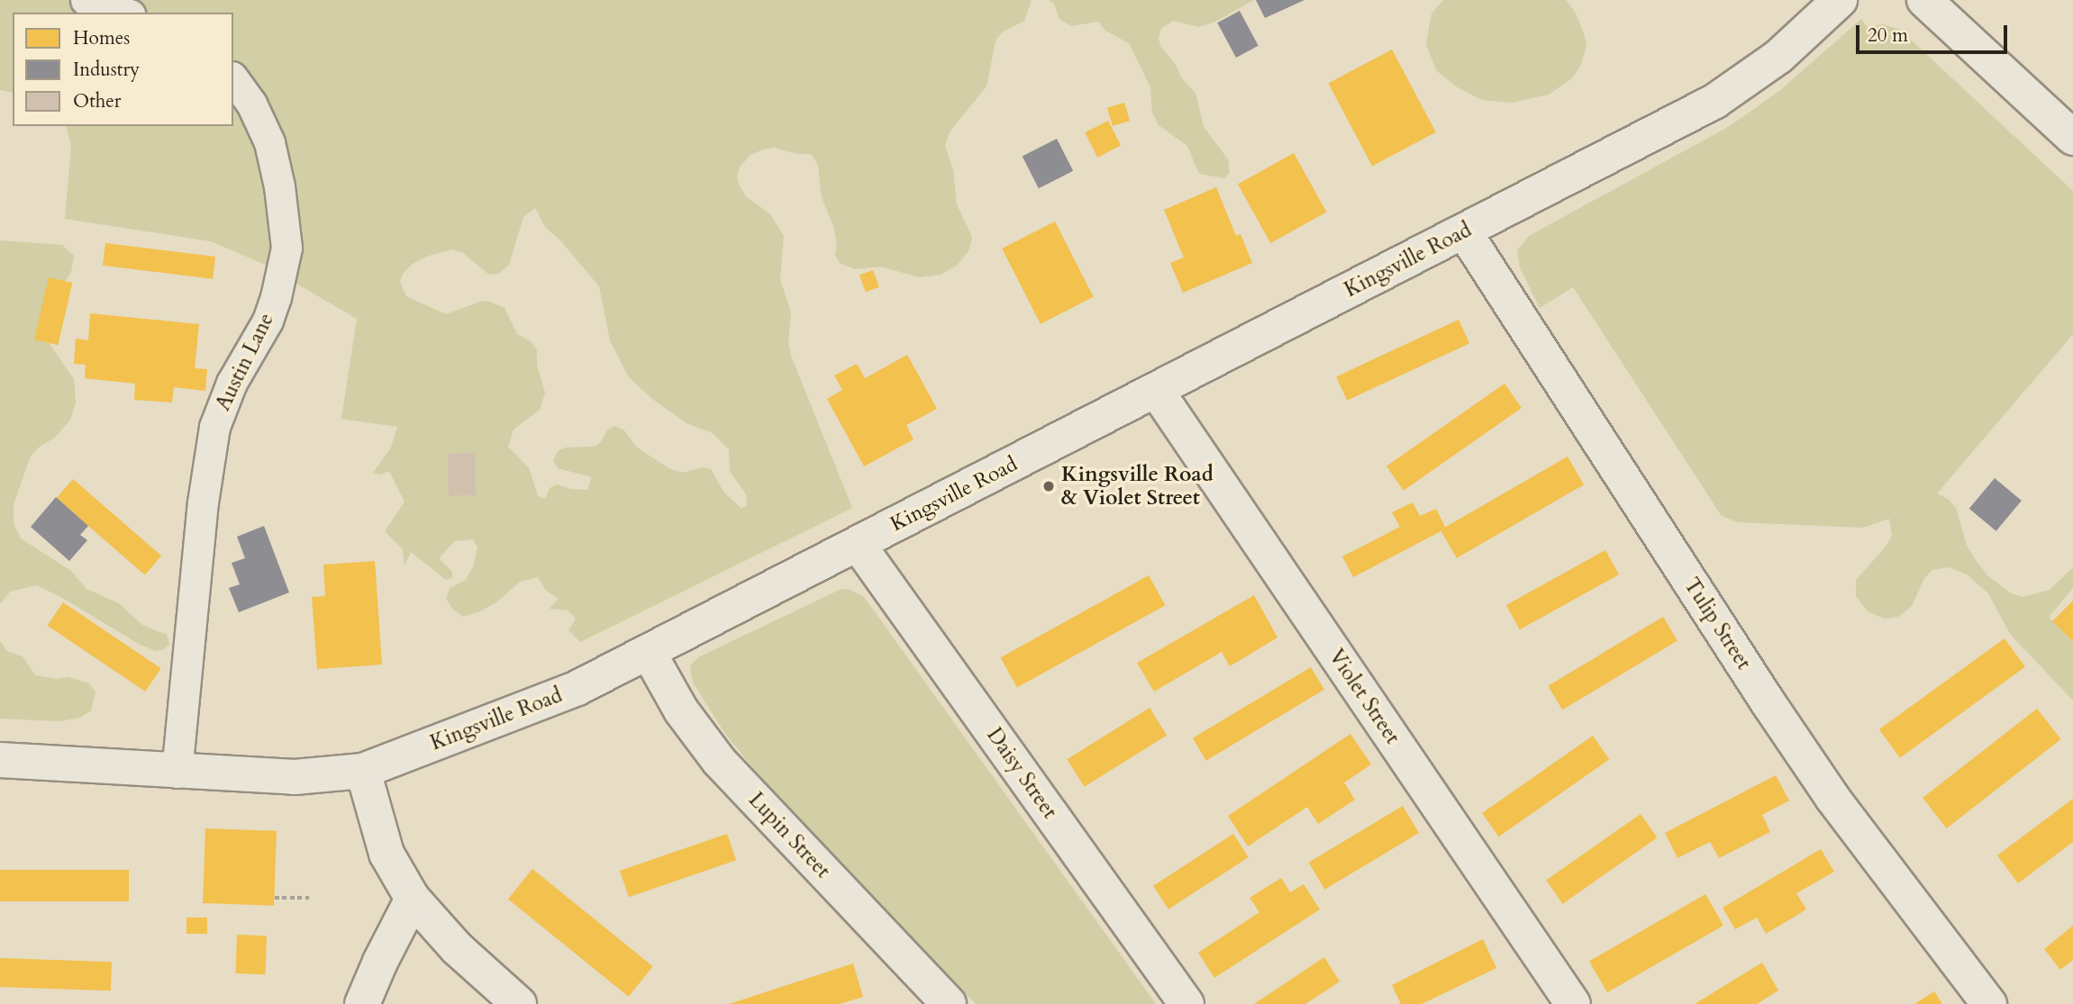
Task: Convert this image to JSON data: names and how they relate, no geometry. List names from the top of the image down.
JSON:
{
  "streets": {
    "street": [
      "Kingsville Road",
      "Tulip Street",
      "Violet Street",
      "Daisy Street",
      "Lupin Street"
    ],
    "lane": ["Austin Lane"]
  },
  "crossings": [
    ["Kingsville Road", "Austin Lane"],
    ["Kingsville Road", "Tulip Street"],
    ["Kingsville Road", "Violet Street"],
    ["Kingsville Road", "Daisy Street"],
    ["Kingsville Road", "Lupin Street"]
  ],
  "places": ["Kingsville Road & Violet Street"],
  "legend": ["Homes", "Industry", "Other"],
  "scale_bar": "20 m"
}
